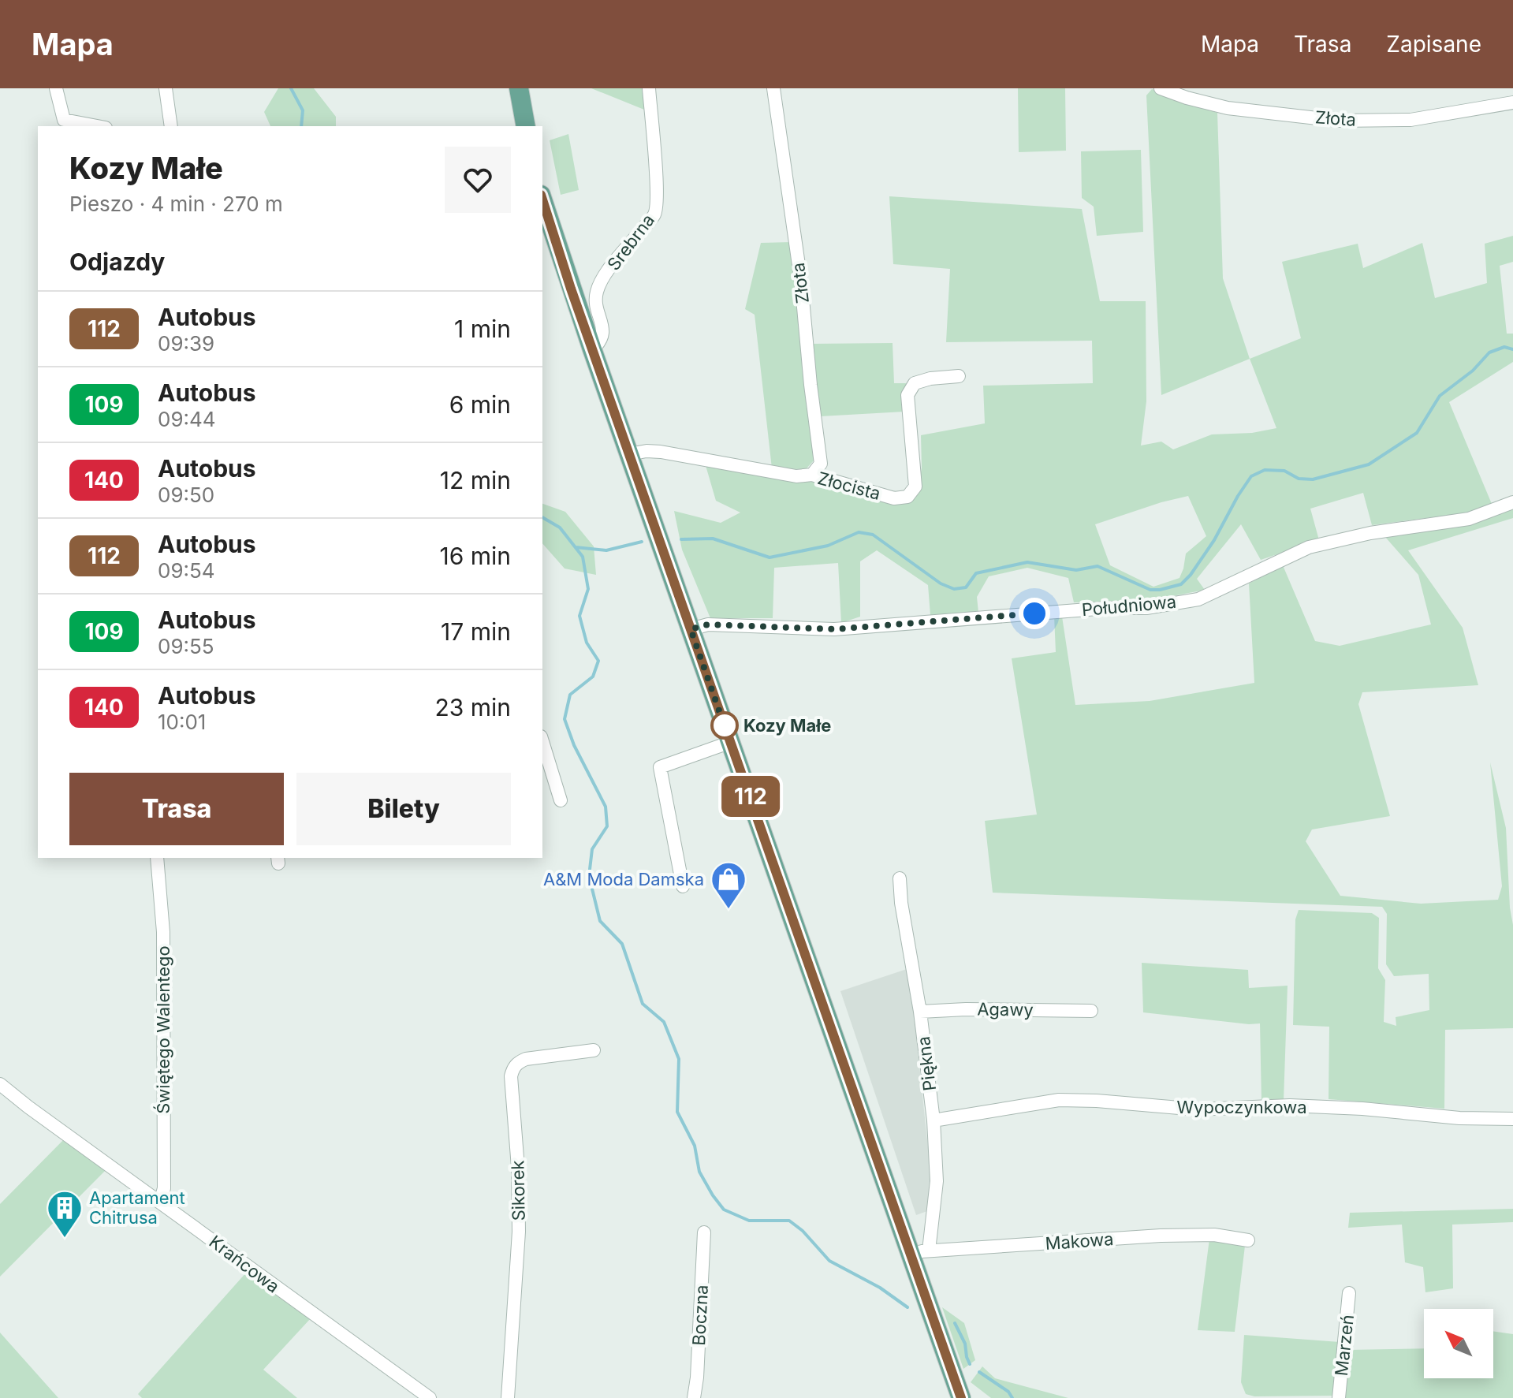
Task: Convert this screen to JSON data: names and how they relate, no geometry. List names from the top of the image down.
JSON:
{
  "streets": {
    "street": [
      "Złota",
      "Srebrna",
      "Złocista",
      "Południowa",
      "Agawy",
      "Świętego Walentego",
      "Piękna",
      "Wypoczynkowa",
      "Sikorek",
      "Makowa",
      "Krańcowa",
      "Boczna",
      "Marzeń"
    ]
  },
  "crossings": [
    ["Złota", "Złocista"],
    ["Agawy", "Piękna"],
    ["Świętego Walentego", "Krańcowa"],
    ["Piękna", "Wypoczynkowa"],
    ["Piękna", "Makowa"]
  ],
  "places": {
    "other": ["Kozy Małe"],
    "shop": ["A&M Moda Damska"],
    "building": ["Apartament Chitrusa"]
  },
  "lines": ["bus line 112"],
  "north": "top left",
  "page": {
    "header": "Mapa",
    "nav": ["Mapa", "Trasa", "Zapisane"],
    "on_map": "112",
    "heading": [
      ["Kozy Małe", "Pieszo · 4 min · 270 m"],
      "Odjazdy"
    ],
    "list": [
      {
        "mark": "112",
        "name": "Autobus",
        "note": "09:39",
        "value": "1 min"
      },
      {
        "mark": "109",
        "name": "Autobus",
        "note": "09:44",
        "value": "6 min"
      },
      {
        "mark": "140",
        "name": "Autobus",
        "note": "09:50",
        "value": "12 min"
      },
      {
        "mark": "112",
        "name": "Autobus",
        "note": "09:54",
        "value": "16 min"
      },
      {
        "mark": "109",
        "name": "Autobus",
        "note": "09:55",
        "value": "17 min"
      },
      {
        "mark": "140",
        "name": "Autobus",
        "note": "10:01",
        "value": "23 min"
      }
    ],
    "buttons": ["Trasa", "Bilety"]
  }
}
